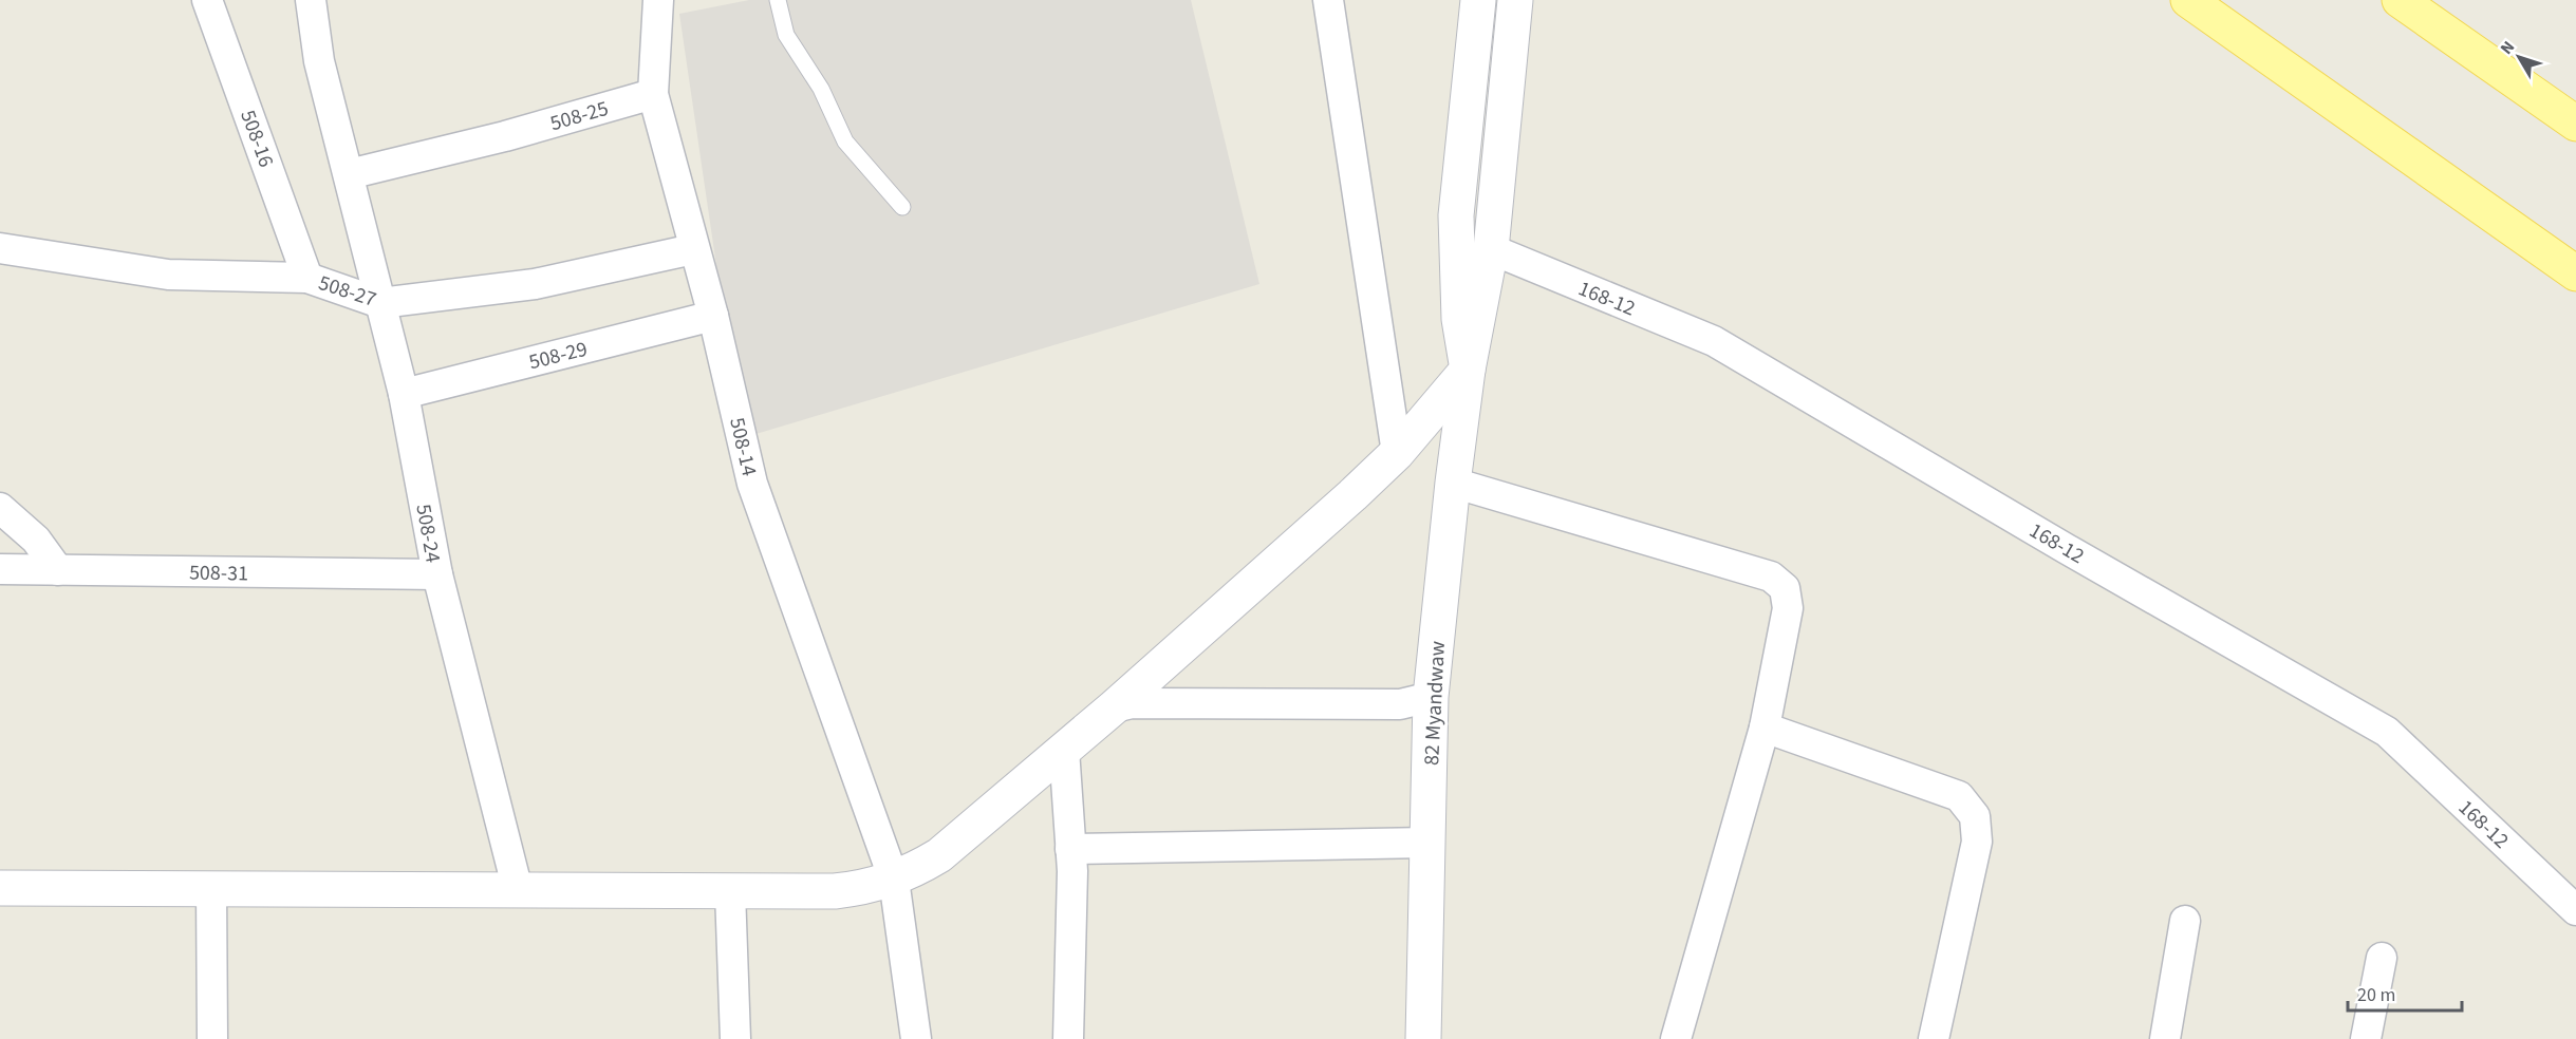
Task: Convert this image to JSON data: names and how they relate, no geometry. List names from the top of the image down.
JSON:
{
  "streets": {
    "street": [
      "508-25",
      "508-16",
      "508-27",
      "168-12",
      "508-29",
      "508-14",
      "508-24",
      "508-31",
      "82 Myandwaw"
    ]
  },
  "crossings": [
    ["508-25", "508-14"],
    ["508-25", "508-24"],
    ["508-16", "508-27"],
    ["508-27", "508-14"],
    ["508-27", "508-24"],
    ["508-29", "508-14"],
    ["508-29", "508-24"],
    ["508-24", "508-31"]
  ],
  "scale_bar": "20 m",
  "north": "top left"
}
